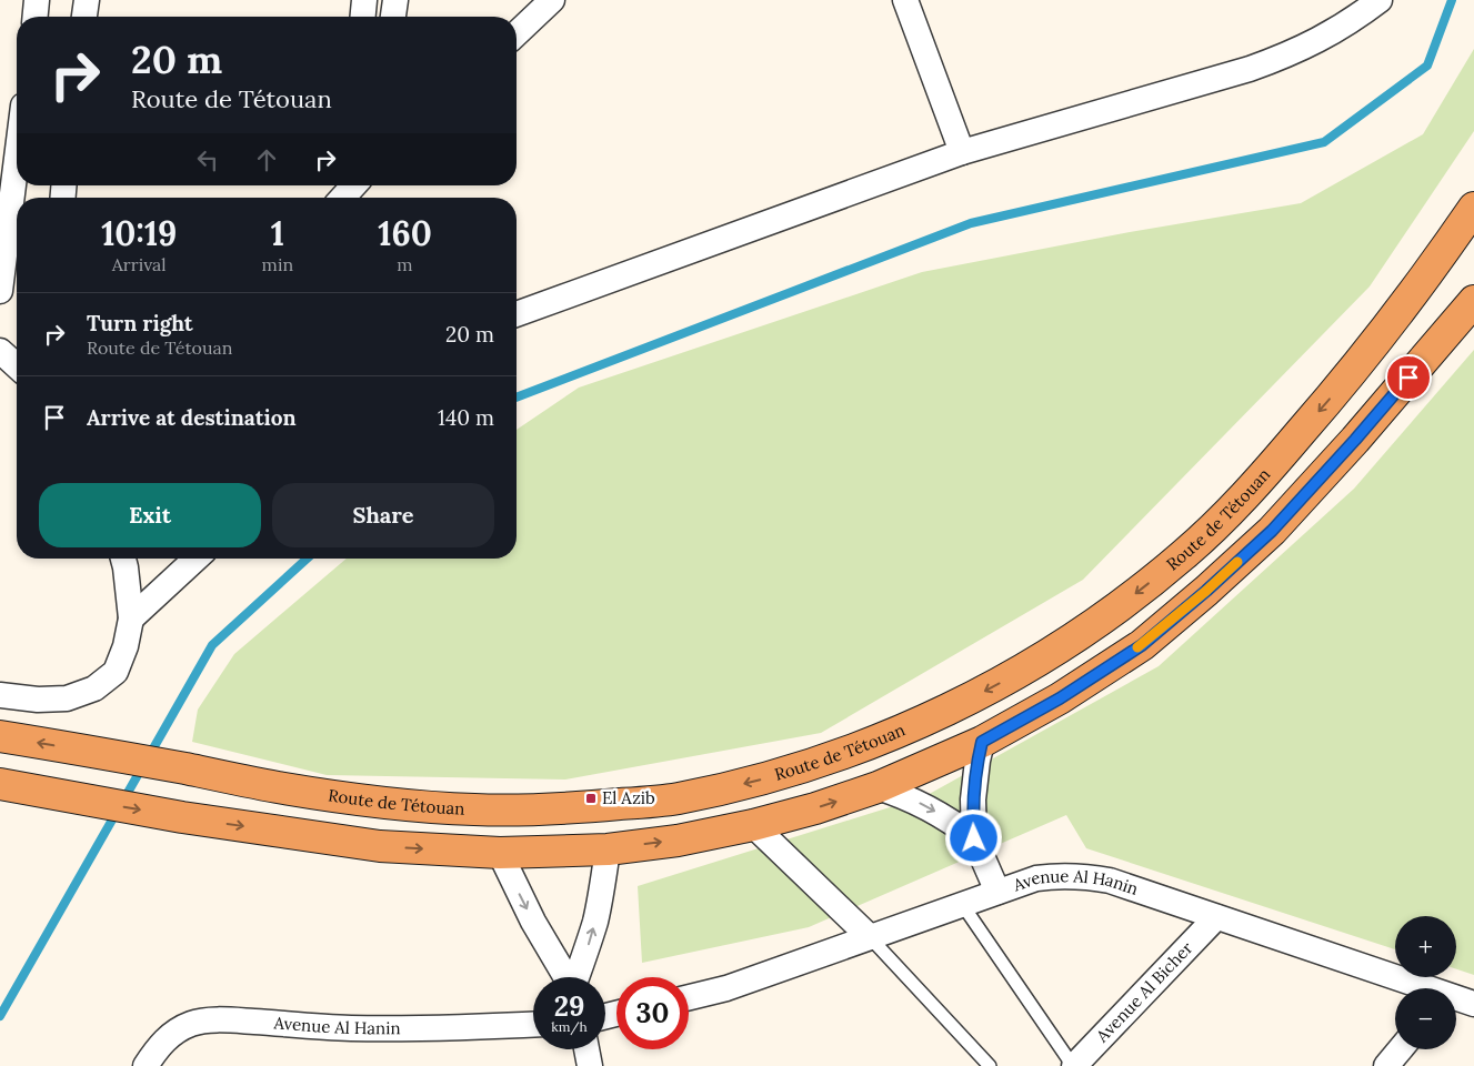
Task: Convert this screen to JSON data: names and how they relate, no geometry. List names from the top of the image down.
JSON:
{
  "streets": {
    "highway": ["Route de Tétouan"],
    "street": ["Avenue Al Hanin", "Avenue Al Bicher"]
  },
  "crossings": [
    ["Avenue Al Hanin", "Avenue Al Bicher"]
  ],
  "places": {
    "transit": ["El Azib"]
  },
  "page": {
    "turn": ["20 m", "Route de Tétouan"],
    "eta": [
      "10:19",
      "Arrival",
      "1",
      "min",
      "160",
      "m"
    ],
    "list": [
      {
        "name": "Turn right",
        "note": "Route de Tétouan",
        "value": "20 m"
      },
      {
        "name": "Arrive at destination",
        "value": "140 m"
      }
    ],
    "buttons": ["Exit", "Share"],
    "map_buttons": ["+", "−"],
    "speed": "29 km/h",
    "limit": "30"
  }
}
